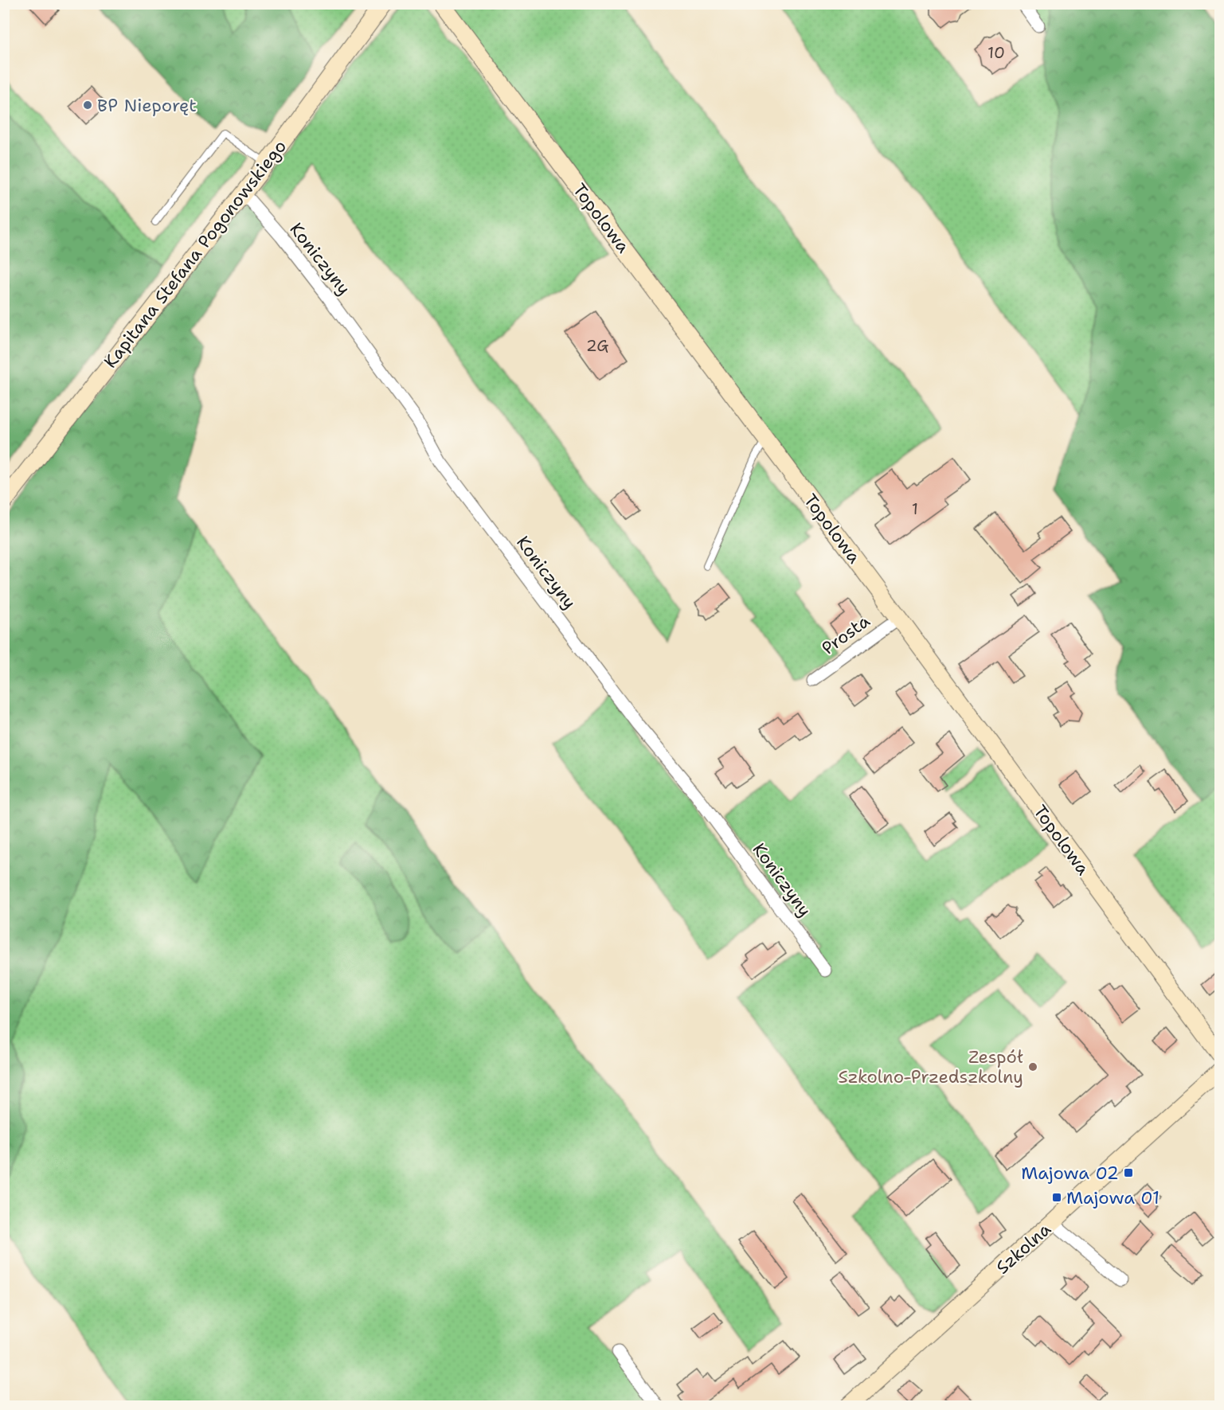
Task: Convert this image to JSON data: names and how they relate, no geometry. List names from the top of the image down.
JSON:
{
  "streets": {
    "street": [
      "Topolowa",
      "Kapitana Stefana Pogonowskiego",
      "Koniczyny",
      "Prosta",
      "Szkolna"
    ]
  },
  "crossings": [
    ["Topolowa", "Prosta"],
    ["Kapitana Stefana Pogonowskiego", "Koniczyny"]
  ],
  "places": {
    "other": ["BP Nieporęt", "Zespół Szkolno-Przedszkolny"],
    "transit": ["Majowa 02", "Majowa 01"]
  },
  "house_numbers": ["10", "2G", "1"]
}
